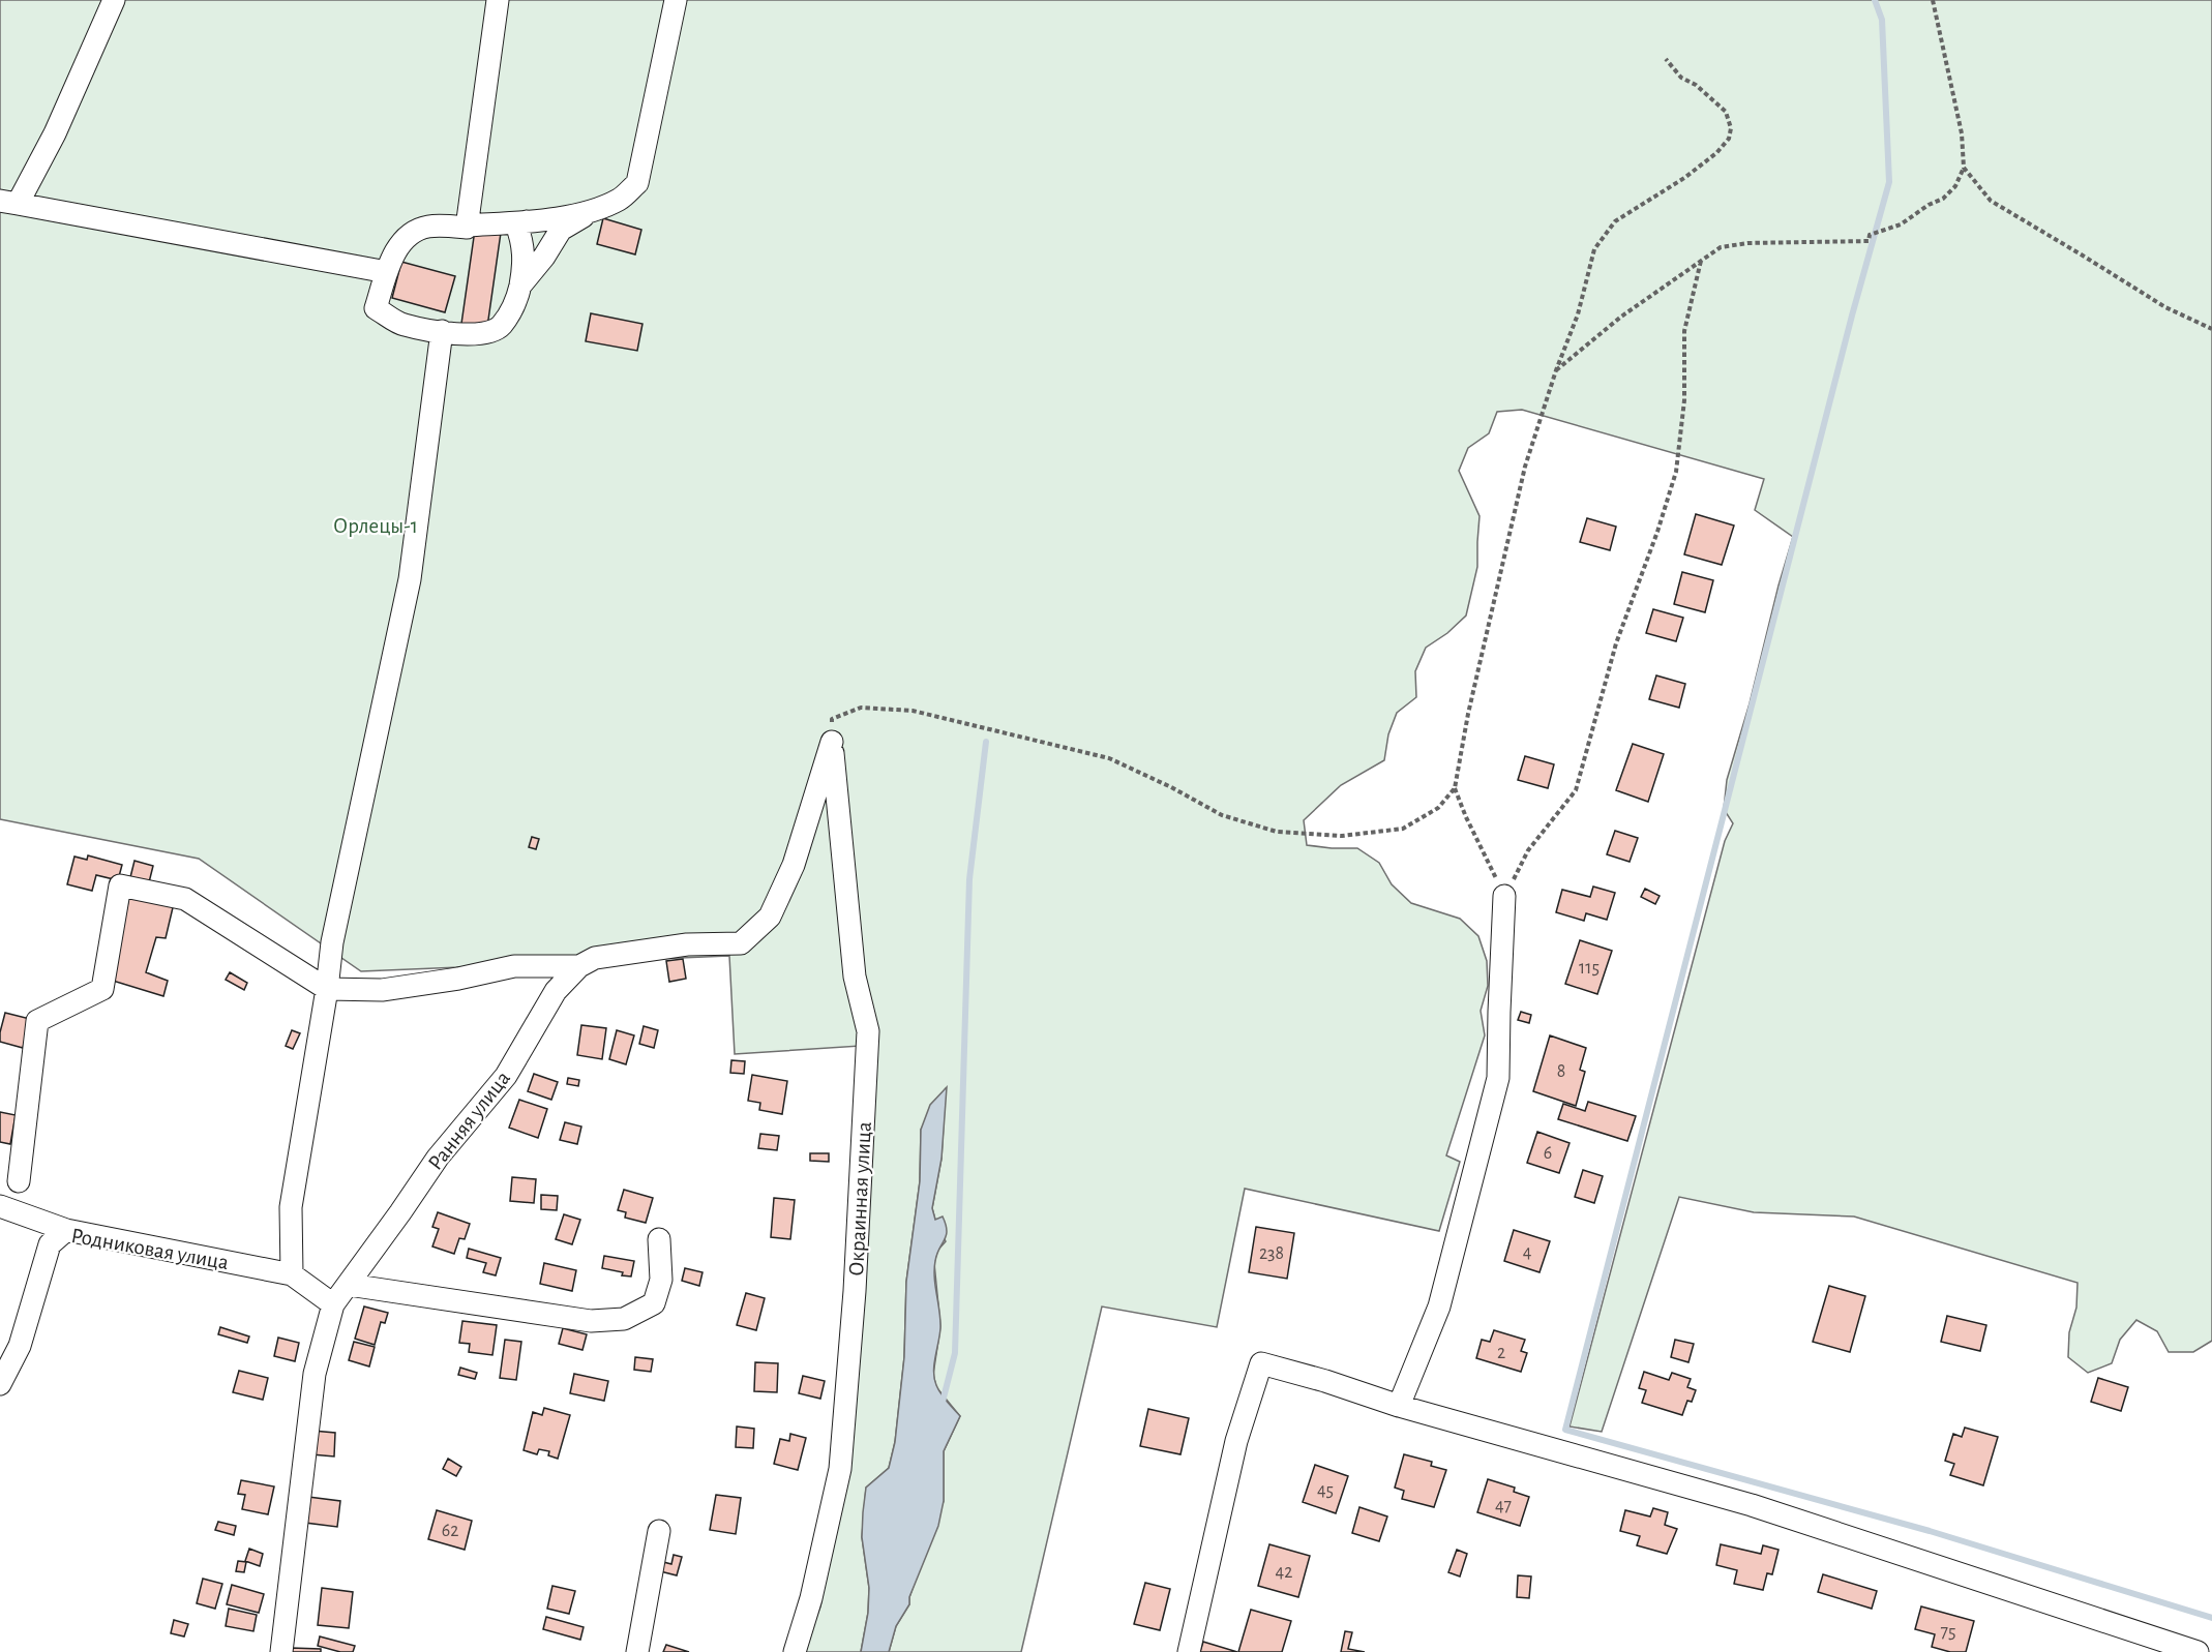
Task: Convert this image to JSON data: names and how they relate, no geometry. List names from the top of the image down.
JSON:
{
  "streets": {
    "street": ["Ранняя улица", "Окраинная улица", "Родниковая улица"]
  },
  "crossings": [
    ["Ранняя улица", "Окраинная улица"]
  ],
  "parks": ["Орлецы-1"],
  "house_numbers": [
    "115",
    "8",
    "6",
    "4",
    "238",
    "2",
    "45",
    "47",
    "62",
    "42",
    "75"
  ]
}
